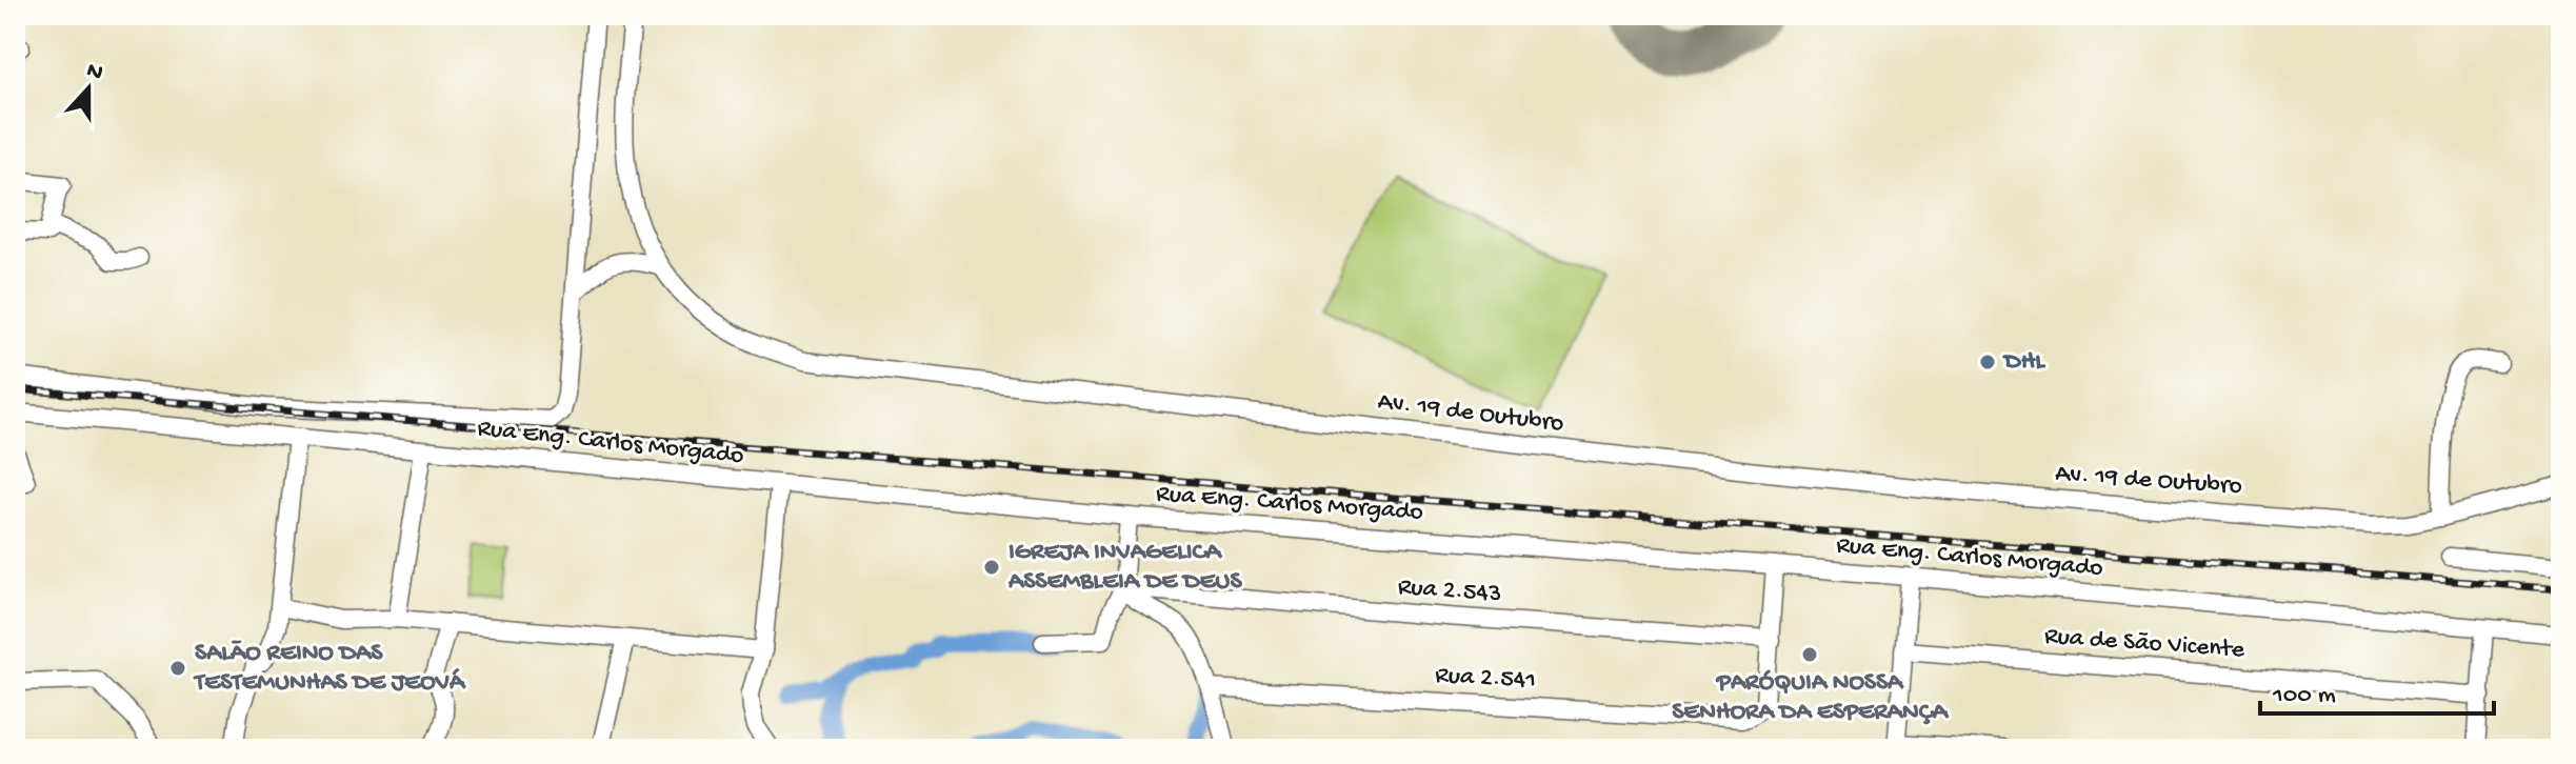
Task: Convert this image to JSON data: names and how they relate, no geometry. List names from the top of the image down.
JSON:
{
  "streets": {
    "street": [
      "Av. 19 de Outubro",
      "Rua Eng. Carlos Morgado",
      "Rua 2.543",
      "Rua de São Vicente",
      "Rua 2.541"
    ]
  },
  "crossings": [
    ["Rua 2.543", "Rua 2.541"]
  ],
  "places": [
    "DHL",
    "IGREJA INVAGELICA ASSEMBLEIA DE DEUS",
    "PARÓQUIA NOSSA SENHORA DA ESPERANÇA",
    "SALÃO REINO DAS TESTEMUNHAS DE JEOVÁ"
  ],
  "scale_bar": "100 m",
  "north": "top"
}
